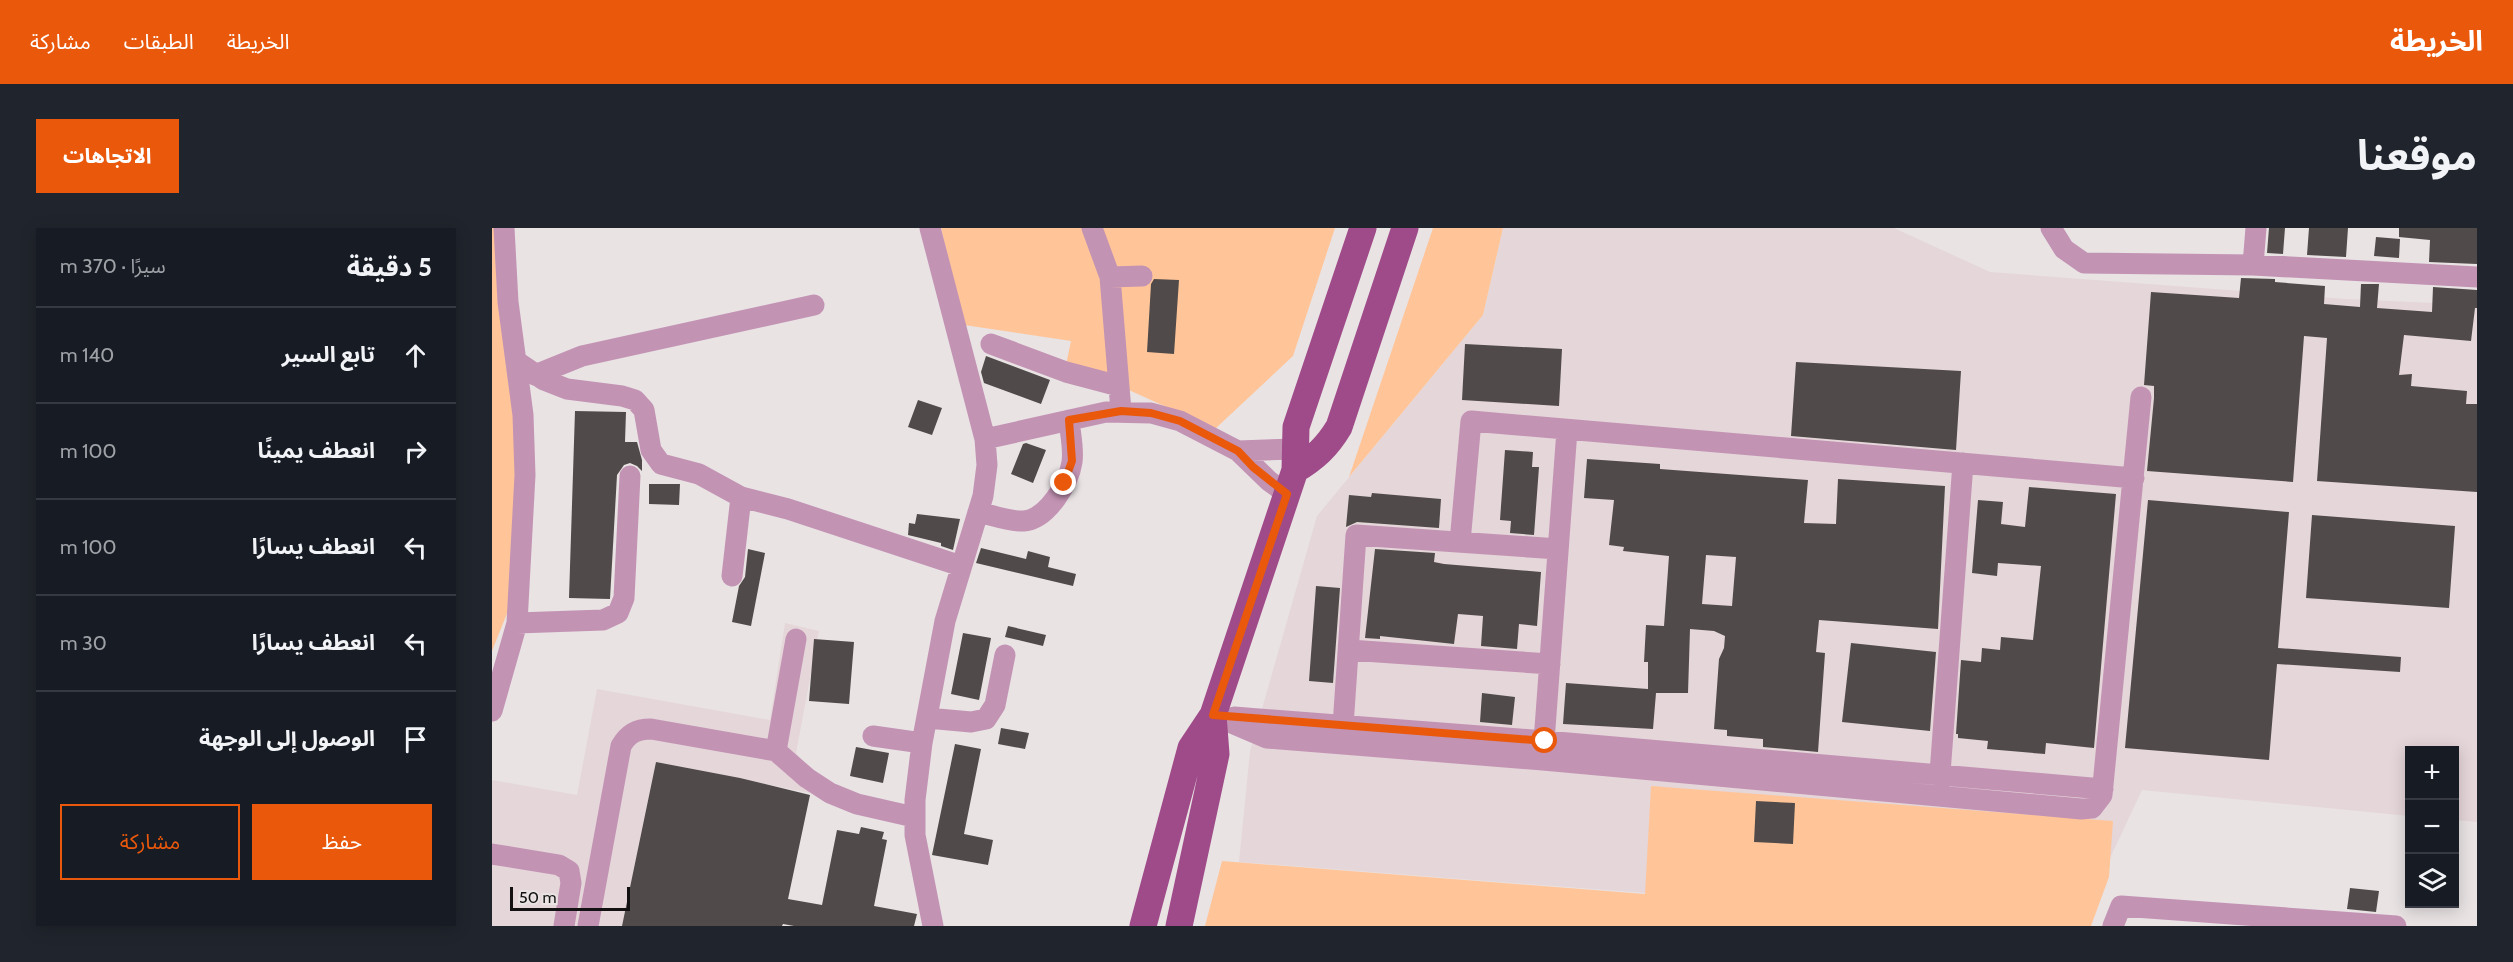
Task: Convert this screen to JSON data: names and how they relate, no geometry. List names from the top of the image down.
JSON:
{
  "scale_bar": "50 m",
  "page": {
    "header": "الخريطة",
    "nav": ["الخريطة", "الطبقات", "مشاركة"],
    "title": "موقعنا",
    "buttons": [
      "الاتجاهات",
      ["حفظ", "مشاركة"]
    ],
    "heading": ["5 دقيقة", "سيرًا · 370 m"],
    "list": [
      ["تابع السير", "140 m"],
      ["انعطف يمينًا", "100 m"],
      ["انعطف يسارًا", "100 m"],
      ["انعطف يسارًا", "30 m"],
      "الوصول إلى الوجهة"
    ],
    "map_buttons": ["+", "−"],
    "scale": "50 m"
  }
}
